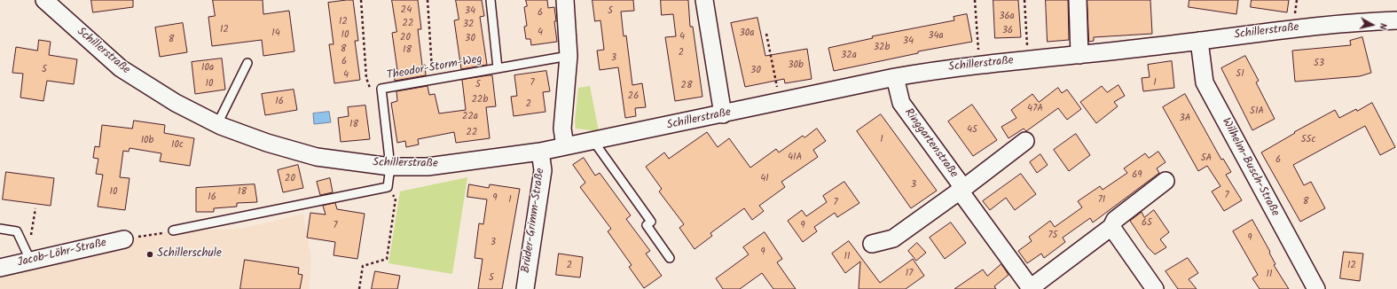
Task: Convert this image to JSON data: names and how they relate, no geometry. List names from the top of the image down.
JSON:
{
  "streets": {
    "street": [
      "Schillerstraße",
      "Ringgartenstraße",
      "Wilhelm-Busch-Straße",
      "Brüder-Grimm-Straße",
      "Jacob-Löhr-Straße"
    ],
    "lane": ["Theodor-Storm-Weg"]
  },
  "crossings": [
    ["Schillerstraße", "Theodor-Storm-Weg"],
    ["Schillerstraße", "Ringgartenstraße"],
    ["Schillerstraße", "Wilhelm-Busch-Straße"],
    ["Schillerstraße", "Brüder-Grimm-Straße"]
  ],
  "places": ["Schillerschule"],
  "house_numbers": [
    "24",
    "34",
    "5",
    "6",
    "36a",
    "12",
    "22",
    "32",
    "12",
    "36",
    "4",
    "14",
    "30a",
    "10",
    "34a",
    "4",
    "20",
    "30",
    "8",
    "34",
    "32b",
    "8",
    "18",
    "2",
    "32a",
    "3",
    "6",
    "53",
    "30b",
    "10a",
    "5",
    "30",
    "51",
    "4",
    "7",
    "1",
    "10",
    "5",
    "28",
    "26",
    "22b",
    "16",
    "2",
    "47A",
    "51A",
    "22a",
    "3A",
    "18",
    "45",
    "22",
    "1",
    "55c",
    "10b",
    "10c",
    "41A",
    "5A",
    "6",
    "69",
    "20",
    "41",
    "3",
    "10",
    "18",
    "7",
    "16",
    "9",
    "1",
    "71",
    "8",
    "7",
    "65",
    "7",
    "9",
    "75",
    "9",
    "3",
    "9",
    "11",
    "2",
    "12",
    "17",
    "11",
    "5"
  ],
  "north": "right"
}
